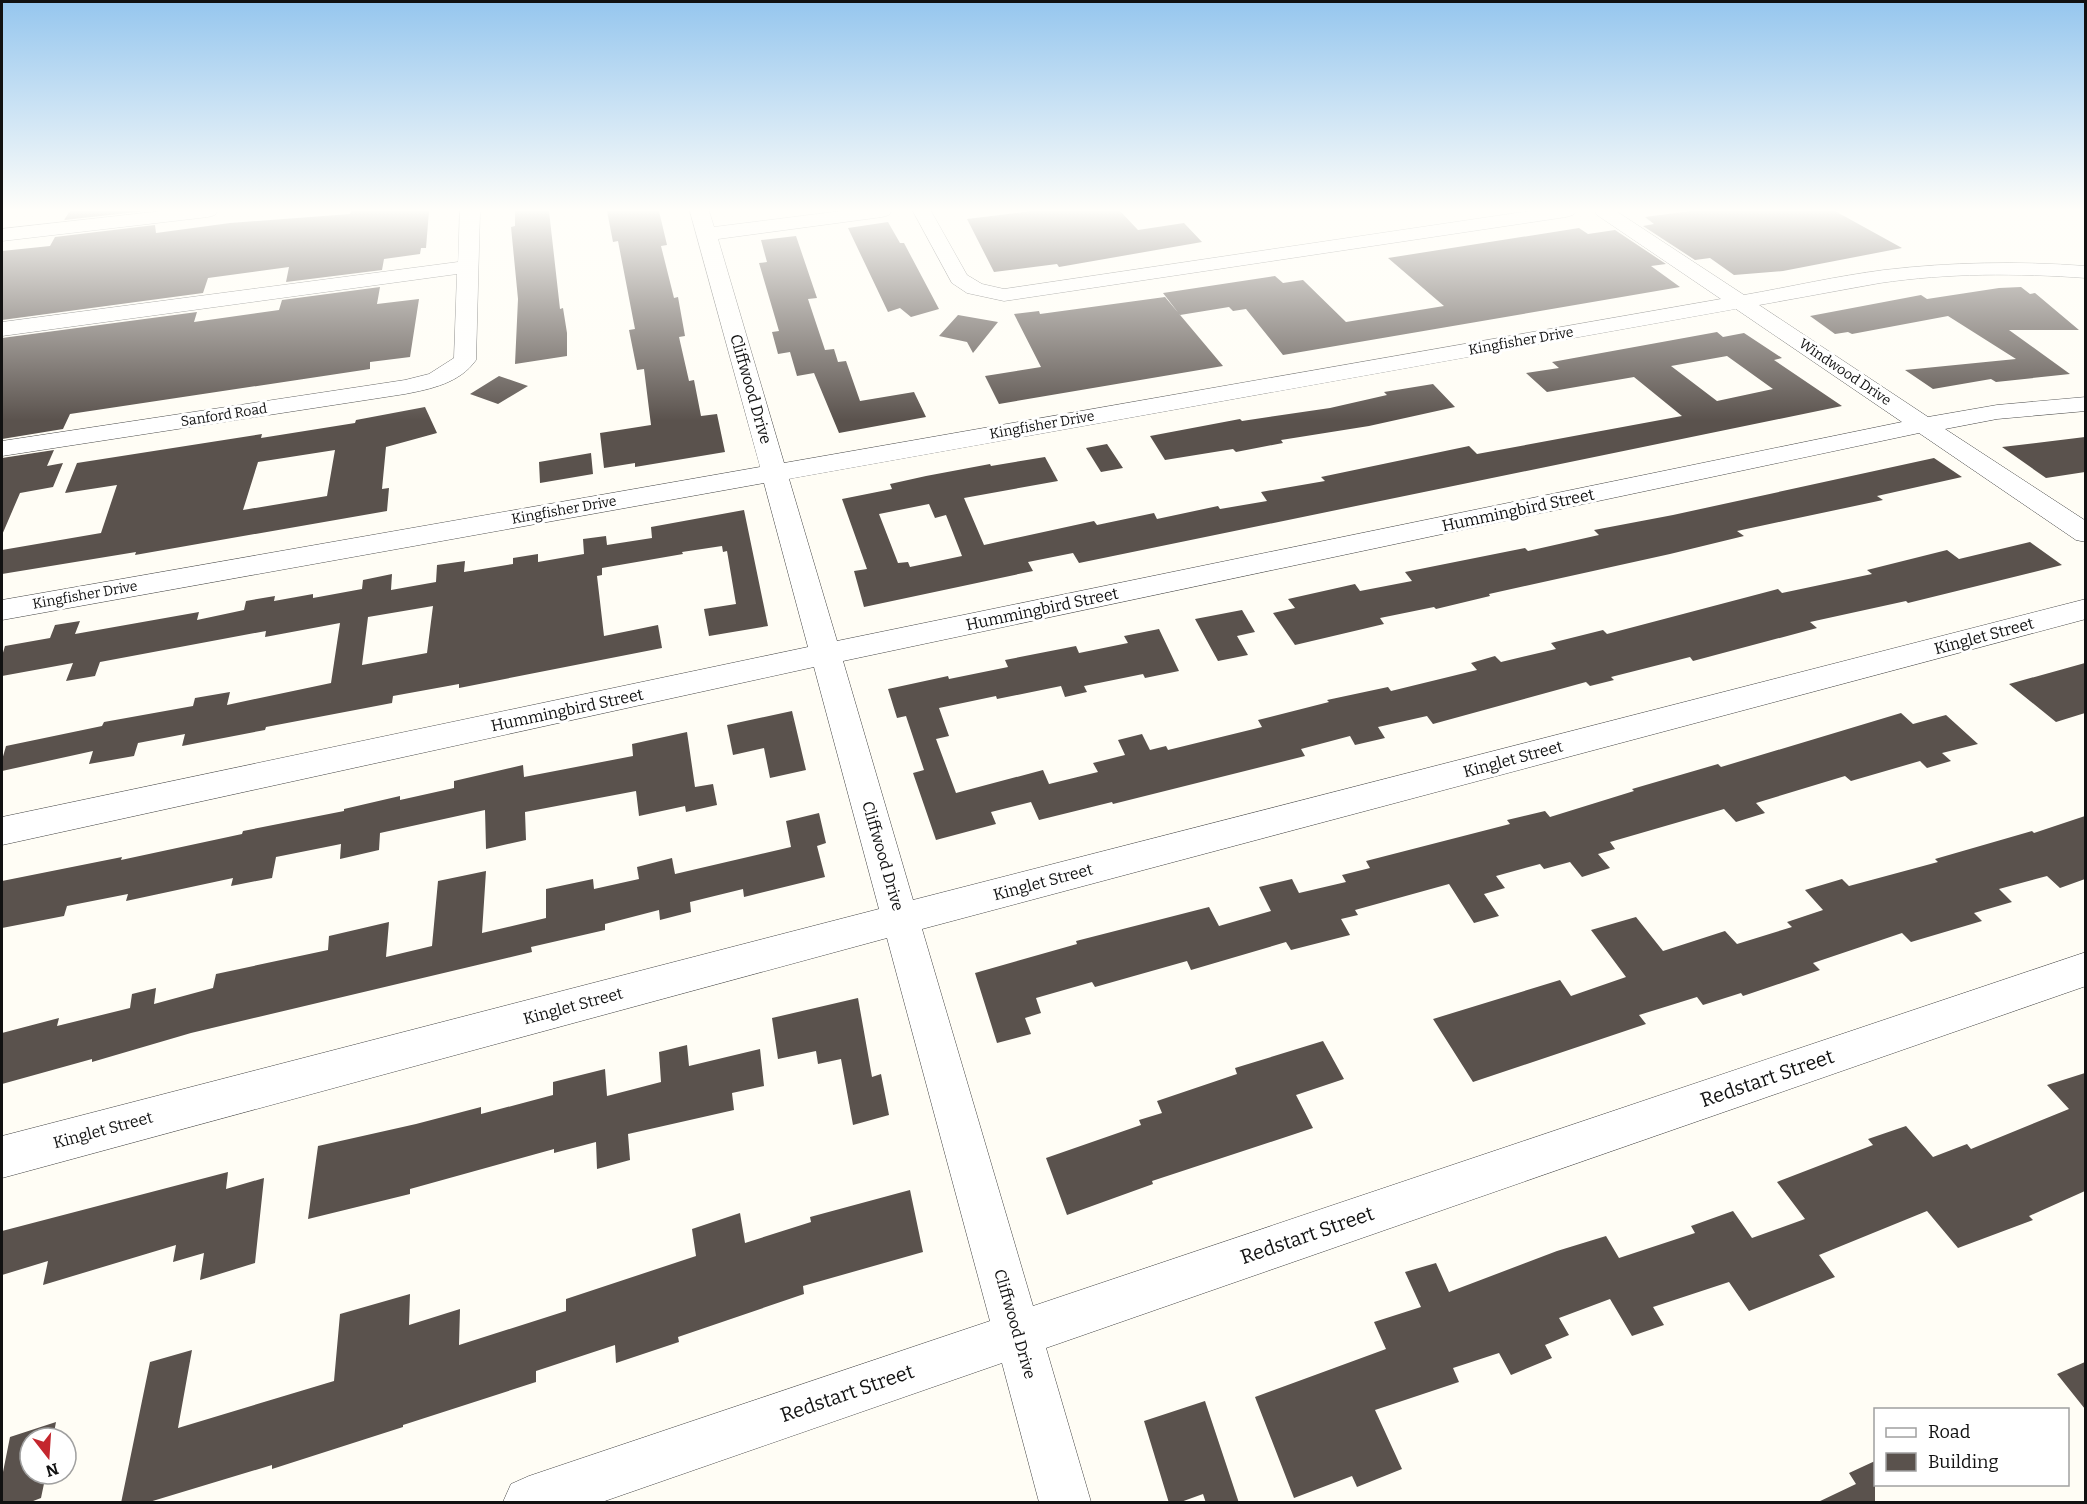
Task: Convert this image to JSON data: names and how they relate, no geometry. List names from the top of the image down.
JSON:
{
  "streets": {
    "street": [
      "Kingfisher Drive",
      "Windwood Drive",
      "Cliffwood Drive",
      "Sanford Road",
      "Hummingbird Street",
      "Kinglet Street",
      "Redstart Street"
    ]
  },
  "crossings": [
    ["Kingfisher Drive", "Windwood Drive"],
    ["Kingfisher Drive", "Cliffwood Drive"],
    ["Windwood Drive", "Hummingbird Street"],
    ["Cliffwood Drive", "Hummingbird Street"],
    ["Cliffwood Drive", "Kinglet Street"],
    ["Cliffwood Drive", "Redstart Street"]
  ],
  "legend": ["Road", "Building"],
  "north": "bottom"
}
